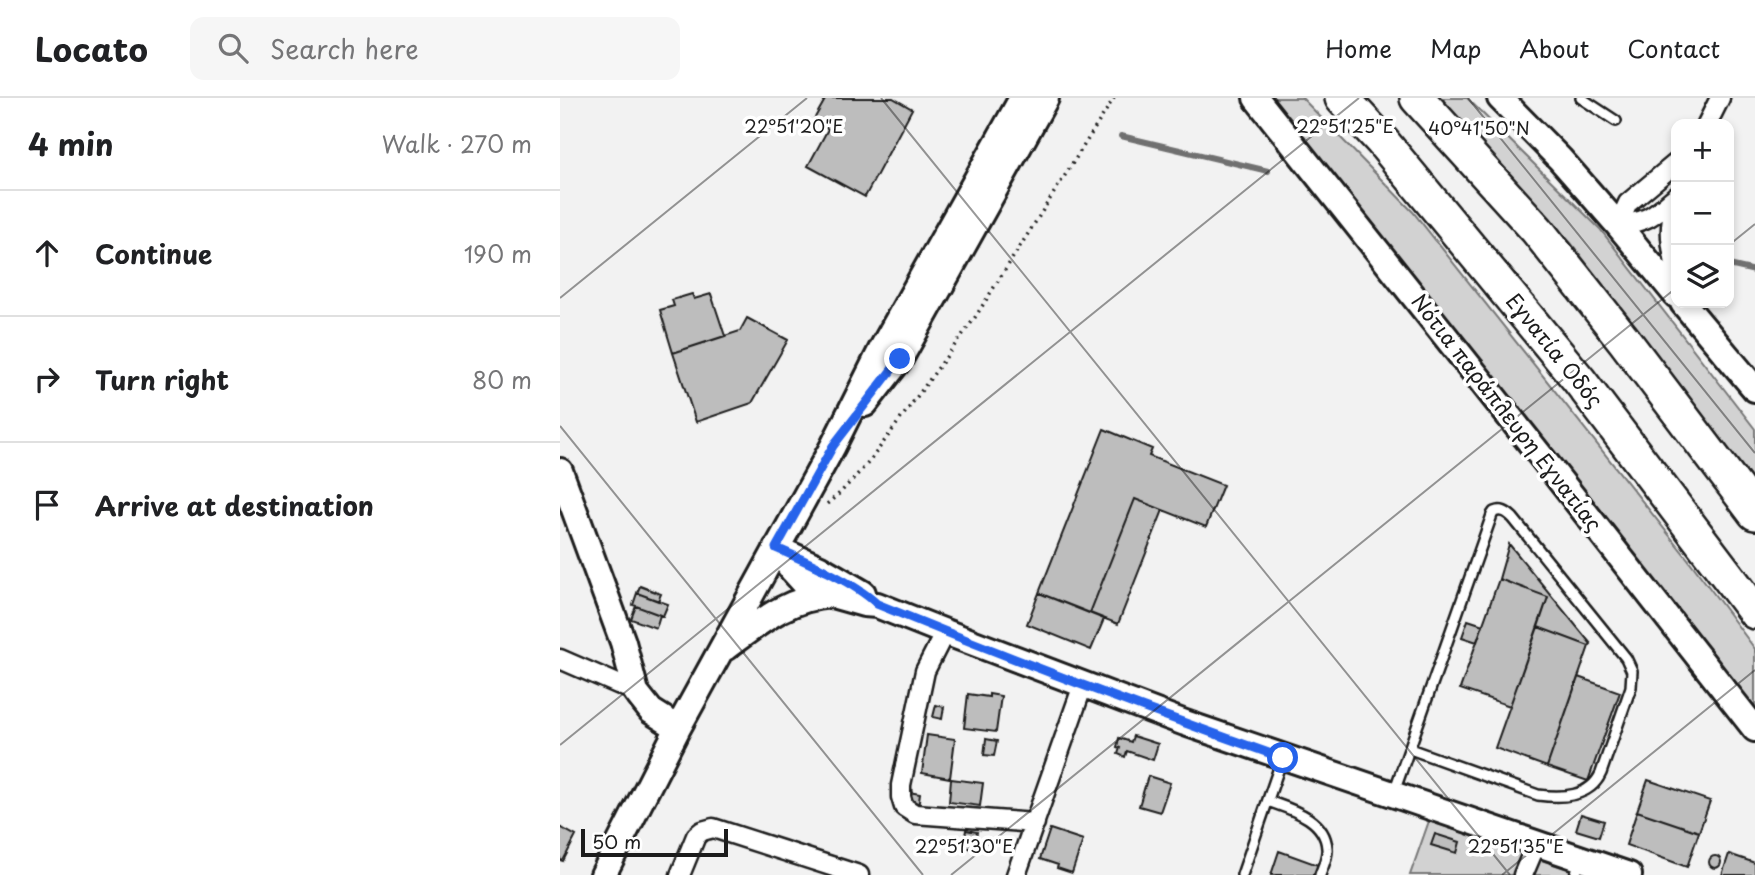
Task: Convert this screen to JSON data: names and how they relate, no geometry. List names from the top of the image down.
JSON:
{
  "streets": {
    "highway": ["Εγνατία Οδός"],
    "street": ["Νότια παράπλευρη Εγνατίας"]
  },
  "scale_bar": "50 m",
  "page": {
    "header": "Locato",
    "search": "Search here",
    "nav": [
      "Home",
      "Map",
      "About",
      "Contact"
    ],
    "heading": ["4 min", "Walk · 270 m"],
    "map_buttons": ["+", "−"],
    "list": [
      ["Continue", "190 m"],
      ["Turn right", "80 m"],
      "Arrive at destination"
    ],
    "scale": "50 m"
  },
  "coordinates": [
    "22°51'20\"E",
    "22°51'25\"E",
    "40°41'50\"N",
    "22°51'30\"E",
    "22°51'35\"E"
  ]
}
